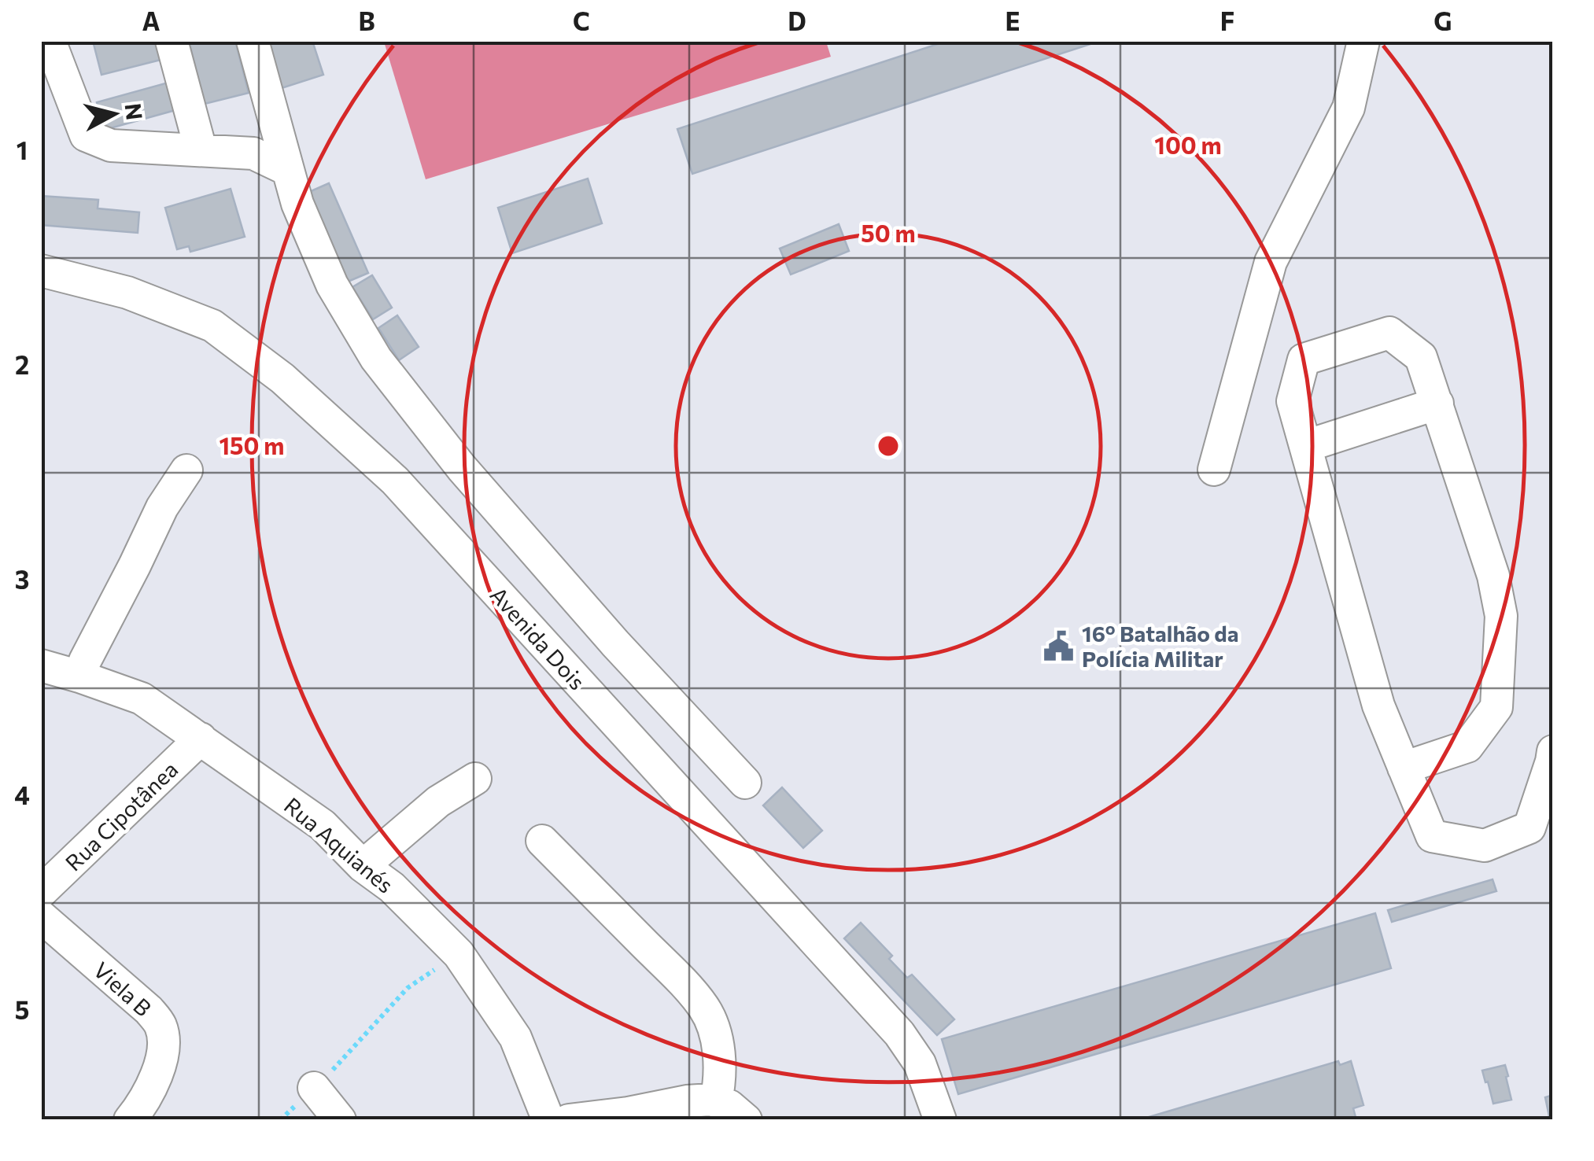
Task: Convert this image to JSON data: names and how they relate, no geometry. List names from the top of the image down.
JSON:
{
  "streets": {
    "street": [
      "Avenida Dois",
      "Rua Cipotânea",
      "Rua Aquianés",
      "Viela B"
    ]
  },
  "crossings": [
    ["Rua Cipotânea", "Rua Aquianés"]
  ],
  "places": {
    "public building": ["16º Batalhão da Polícia Militar"]
  },
  "north": "right",
  "grid": {
    "columns": [
      "A",
      "B",
      "C",
      "D",
      "E",
      "F",
      "G"
    ],
    "rows": [
      "1",
      "2",
      "3",
      "4",
      "5"
    ]
  },
  "rings": ["100 m", "50 m", "150 m"]
}
